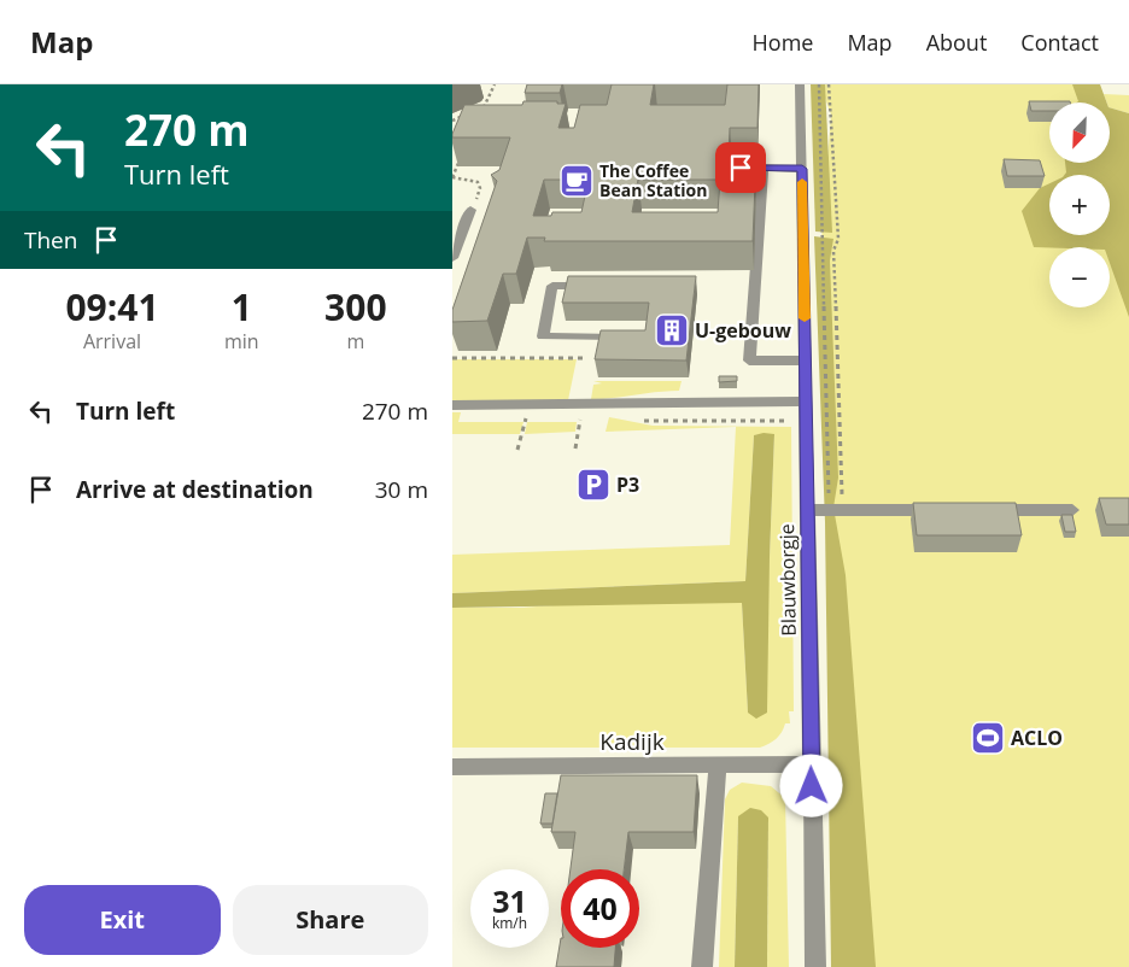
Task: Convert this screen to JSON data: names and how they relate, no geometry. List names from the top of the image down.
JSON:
{
  "streets": {
    "street": ["Blauwborgje", "Kadijk"]
  },
  "crossings": [
    ["Blauwborgje", "Kadijk"]
  ],
  "places": {
    "cafe": ["The Coffee Bean Station"],
    "building": ["U-gebouw"],
    "parking": ["P3"],
    "sports": ["ACLO"]
  },
  "north": "bottom left",
  "page": {
    "header": "Map",
    "nav": [
      "Home",
      "Map",
      "About",
      "Contact"
    ],
    "turn": ["270 m", "Turn left"],
    "map_buttons": ["+", "−"],
    "then": "Then",
    "eta": [
      "09:41",
      "Arrival",
      "1",
      "min",
      "300",
      "m"
    ],
    "list": [
      {
        "name": "Turn left",
        "value": "270 m"
      },
      {
        "name": "Arrive at destination",
        "value": "30 m"
      }
    ],
    "speed": "31 km/h",
    "limit": "40",
    "buttons": ["Exit", "Share"]
  }
}
